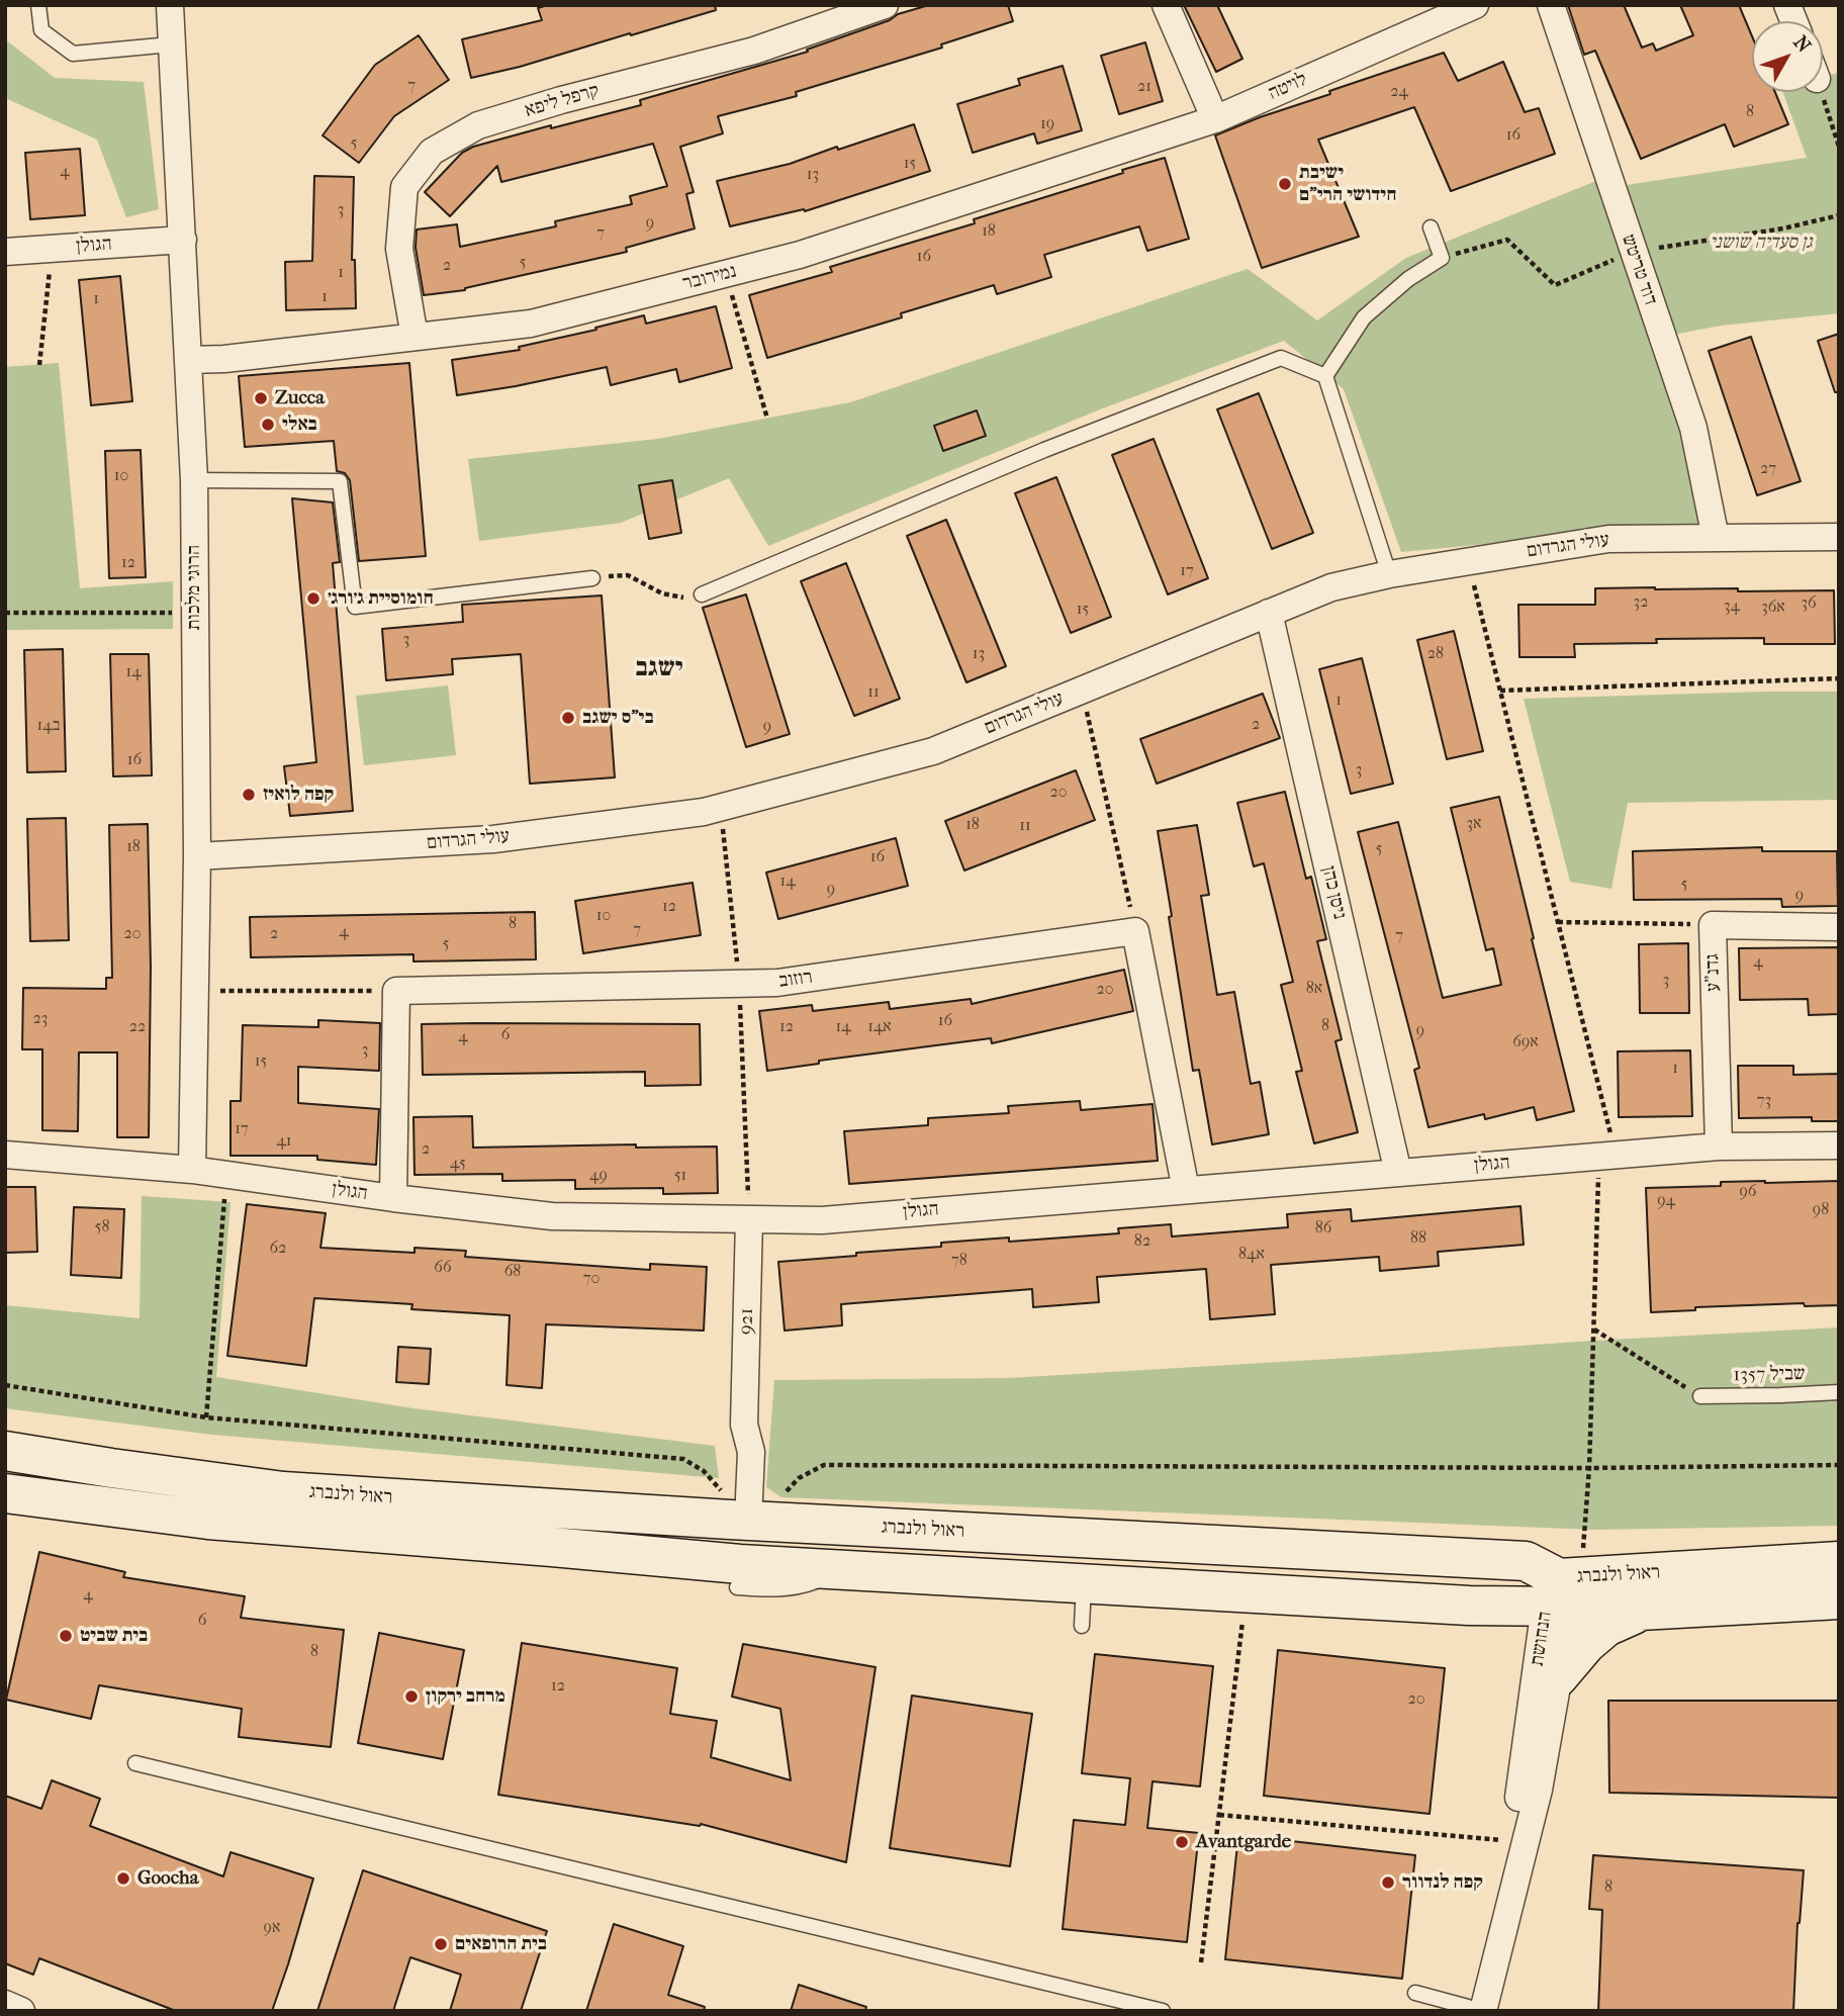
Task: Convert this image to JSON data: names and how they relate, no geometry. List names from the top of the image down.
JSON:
{
  "streets": {
    "street": [
      "לויטה",
      "קרפל ליפא",
      "הגולן",
      "דוד טריטש",
      "נמירובר",
      "עולי הגרדום",
      "הרוגי מלכות",
      "ניסן כהן",
      "גדנ\"ע",
      "רוזוב",
      "921",
      "ראול ולנברג",
      "הנחושת"
    ],
    "lane": ["שביל 1357"]
  },
  "crossings": [
    ["לויטה", "נמירובר"],
    ["קרפל ליפא", "נמירובר"],
    ["הגולן", "הרוגי מלכות"],
    ["הגולן", "ניסן כהן"],
    ["הגולן", "גדנ\"ע"],
    ["הגולן", "921"],
    ["דוד טריטש", "עולי הגרדום"],
    ["נמירובר", "הרוגי מלכות"],
    ["עולי הגרדום", "הרוגי מלכות"],
    ["עולי הגרדום", "ניסן כהן"],
    ["921", "ראול ולנברג"],
    ["ראול ולנברג", "הנחושת"]
  ],
  "districts": ["ישגב"],
  "parks": ["גן סעדיה שושני"],
  "places": [
    "ישיבת חידושי הרי\"ם",
    "Zucca",
    "באלי",
    "חומוסיית ג׳ורג׳",
    "בי\"ס ישגב",
    "קפה לואיז",
    "בית שביט",
    "מרחב ירקון",
    "Avantgarde",
    "Goocha",
    "קפה לנדוור",
    "בית הרופאים"
  ],
  "house_numbers": [
    "7",
    "21",
    "24",
    "8",
    "19",
    "16",
    "5",
    "15",
    "4",
    "13",
    "3",
    "9",
    "18",
    "7",
    "16",
    "5",
    "2",
    "1",
    "1",
    "1",
    "27",
    "10",
    "12",
    "17",
    "32",
    "36",
    "34",
    "36א",
    "15",
    "3",
    "13",
    "28",
    "14",
    "11",
    "1",
    "2",
    "14ב",
    "9",
    "16",
    "3",
    "20",
    "3א",
    "18",
    "11",
    "18",
    "5",
    "16",
    "14",
    "5",
    "9",
    "9",
    "12",
    "10",
    "8",
    "7",
    "4",
    "20",
    "2",
    "7",
    "5",
    "4",
    "3",
    "8א",
    "20",
    "23",
    "16",
    "8",
    "22",
    "12",
    "14",
    "14א",
    "9",
    "6",
    "4",
    "69א",
    "3",
    "15",
    "1",
    "73",
    "17",
    "41",
    "2",
    "45",
    "49",
    "51",
    "96",
    "94",
    "98",
    "58",
    "86",
    "88",
    "82",
    "62",
    "84א",
    "78",
    "66",
    "68",
    "70",
    "4",
    "6",
    "8",
    "12",
    "20",
    "8",
    "9א"
  ],
  "north": "top right"
}
